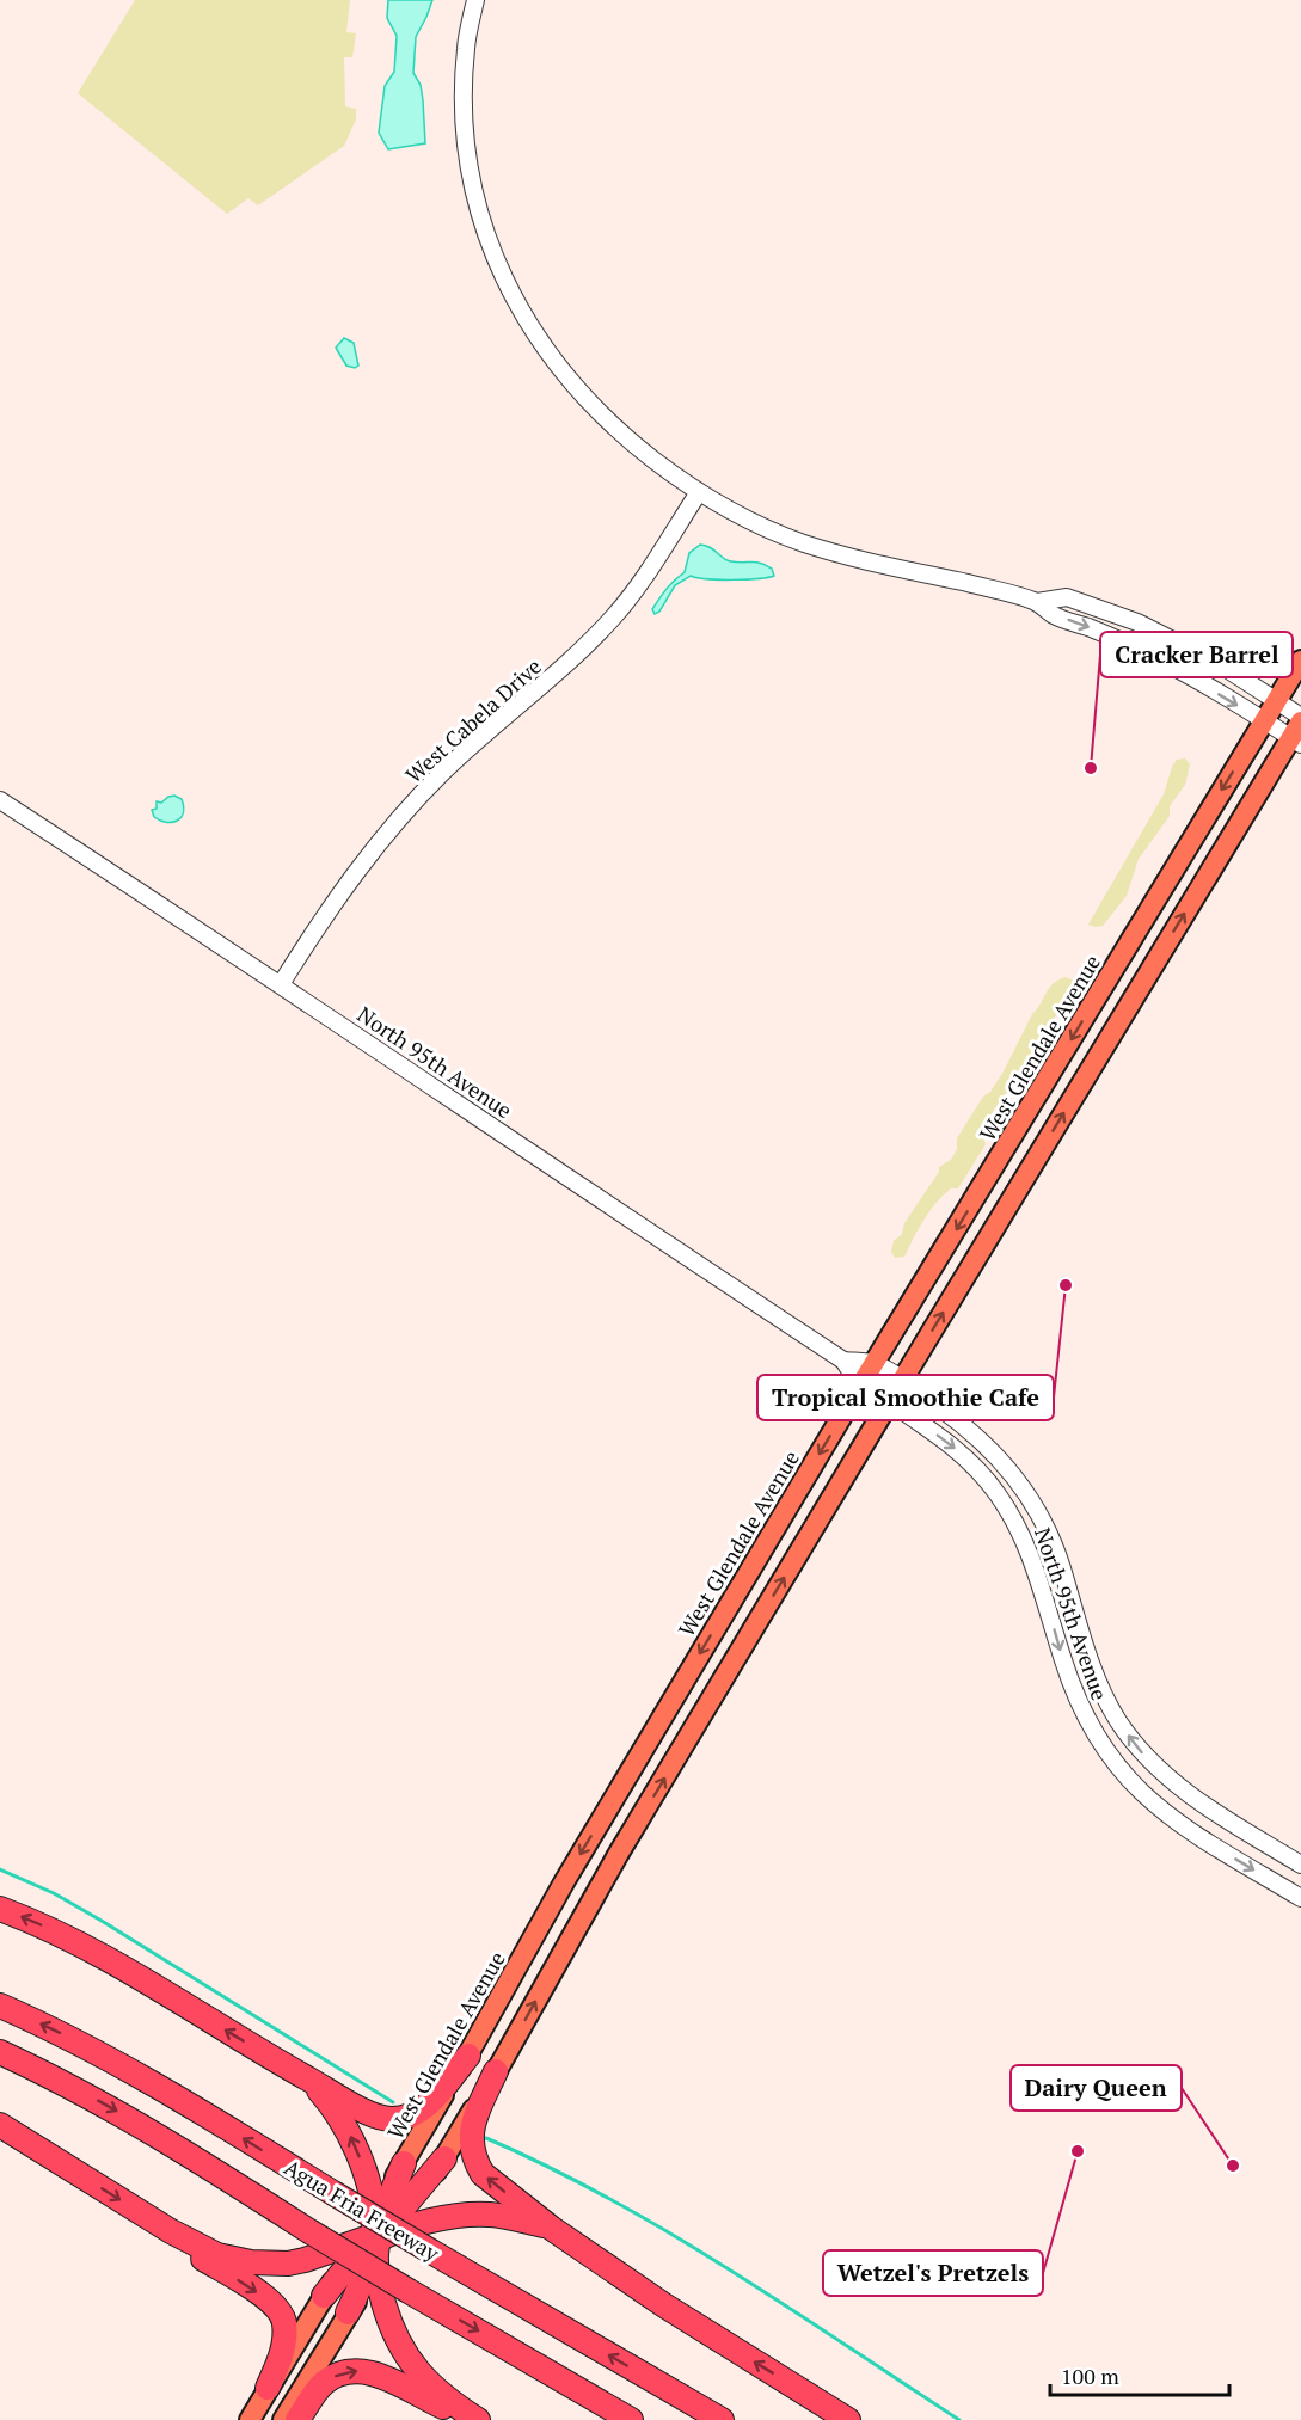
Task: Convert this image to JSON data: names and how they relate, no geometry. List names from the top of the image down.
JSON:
{
  "streets": {
    "highway": ["Agua Fria Freeway"],
    "main road": ["West Glendale Avenue"],
    "street": ["West Cabela Drive", "North 95th Avenue"]
  },
  "crossings": [
    ["West Cabela Drive", "North 95th Avenue"],
    ["West Glendale Avenue", "North 95th Avenue"]
  ],
  "places": [
    "Cracker Barrel",
    "Tropical Smoothie Cafe",
    "Wetzel's Pretzels",
    "Dairy Queen"
  ],
  "scale_bar": "100 m"
}
